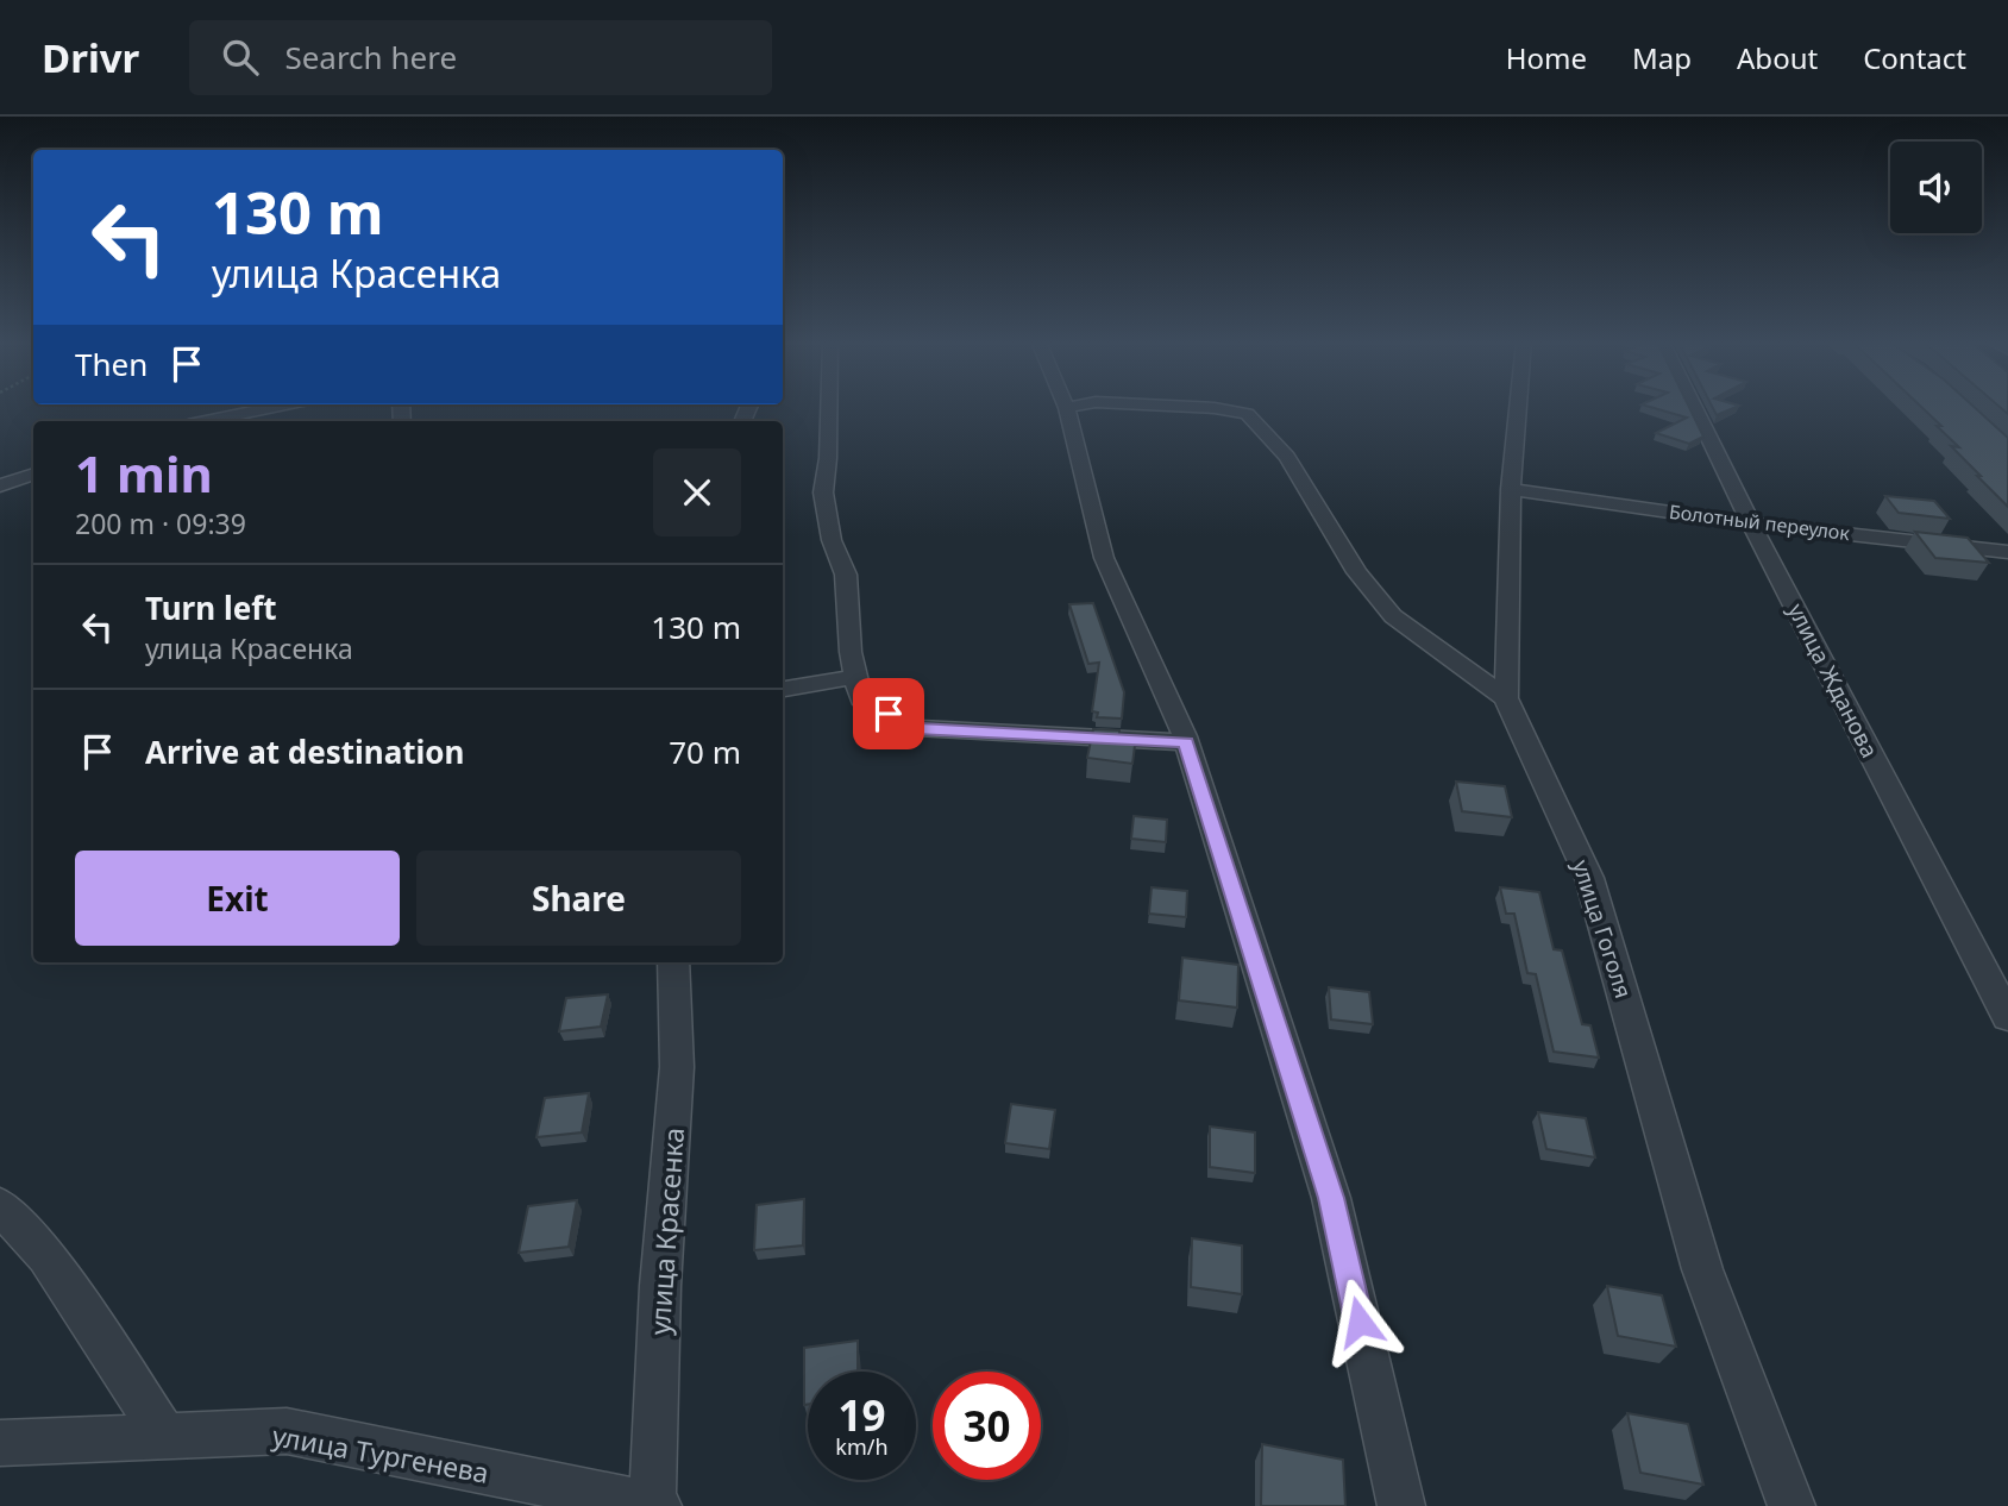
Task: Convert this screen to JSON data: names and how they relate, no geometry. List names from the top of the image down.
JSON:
{
  "streets": {
    "street": [
      "Болотный переулок",
      "улица Жданова",
      "улица Гоголя",
      "улица Красенка",
      "улица Тургенева"
    ]
  },
  "crossings": [
    ["Болотный переулок", "улица Жданова"],
    ["Болотный переулок", "улица Гоголя"],
    ["улица Красенка", "улица Тургенева"]
  ],
  "page": {
    "header": "Drivr",
    "search": "Search here",
    "nav": [
      "Home",
      "Map",
      "About",
      "Contact"
    ],
    "turn": ["130 m", "улица Красенка"],
    "then": "Then",
    "heading": ["1 min", "200 m · 09:39"],
    "list": [
      {
        "name": "Turn left",
        "note": "улица Красенка",
        "value": "130 m"
      },
      {
        "name": "Arrive at destination",
        "value": "70 m"
      }
    ],
    "buttons": ["Exit", "Share"],
    "speed": "19 km/h",
    "limit": "30"
  }
}
